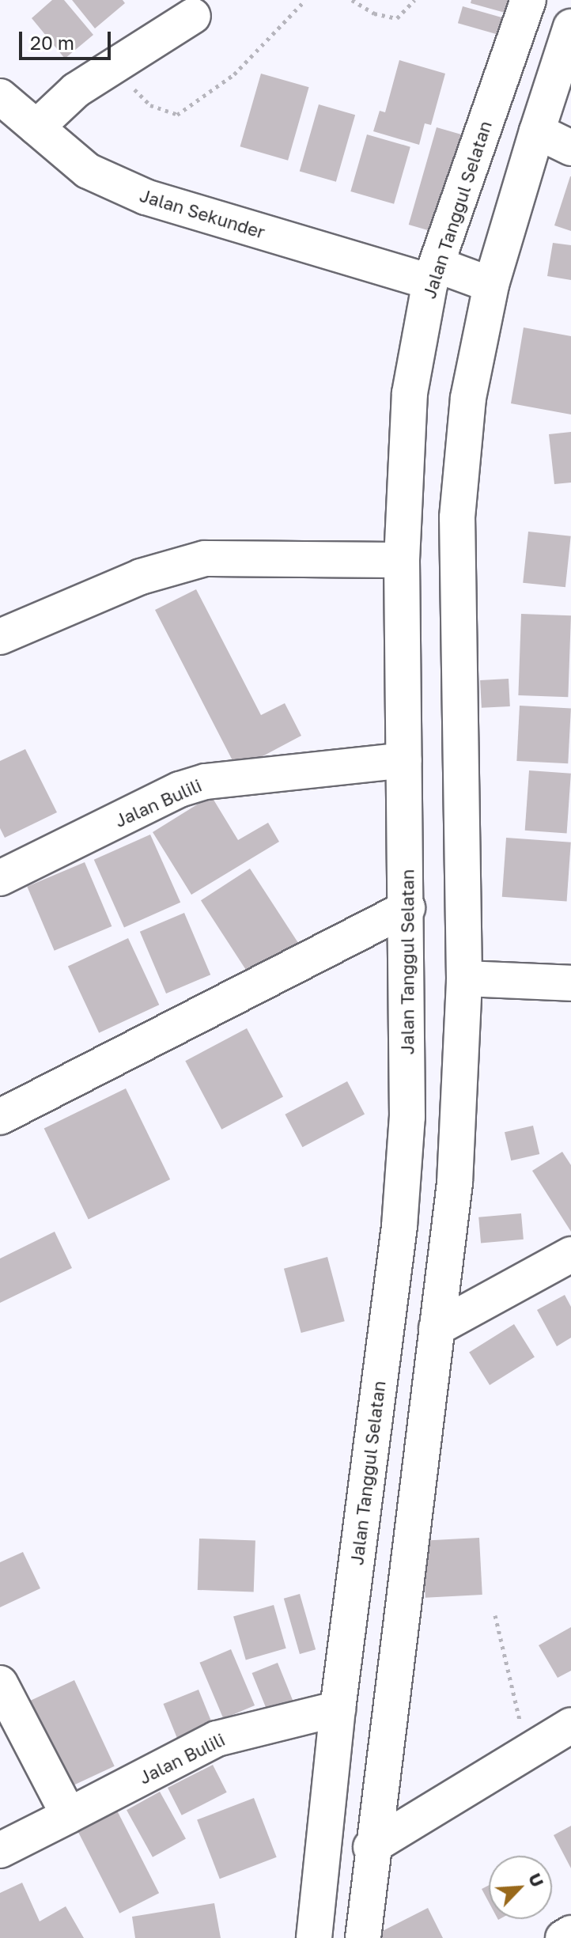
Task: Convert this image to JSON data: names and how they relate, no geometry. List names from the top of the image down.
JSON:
{
  "streets": {
    "street": ["Jalan Tanggul Selatan", "Jalan Sekunder", "Jalan Bulili"]
  },
  "crossings": [
    ["Jalan Tanggul Selatan", "Jalan Sekunder"],
    ["Jalan Tanggul Selatan", "Jalan Bulili"]
  ],
  "scale_bar": "20 m",
  "north": "top right"
}
